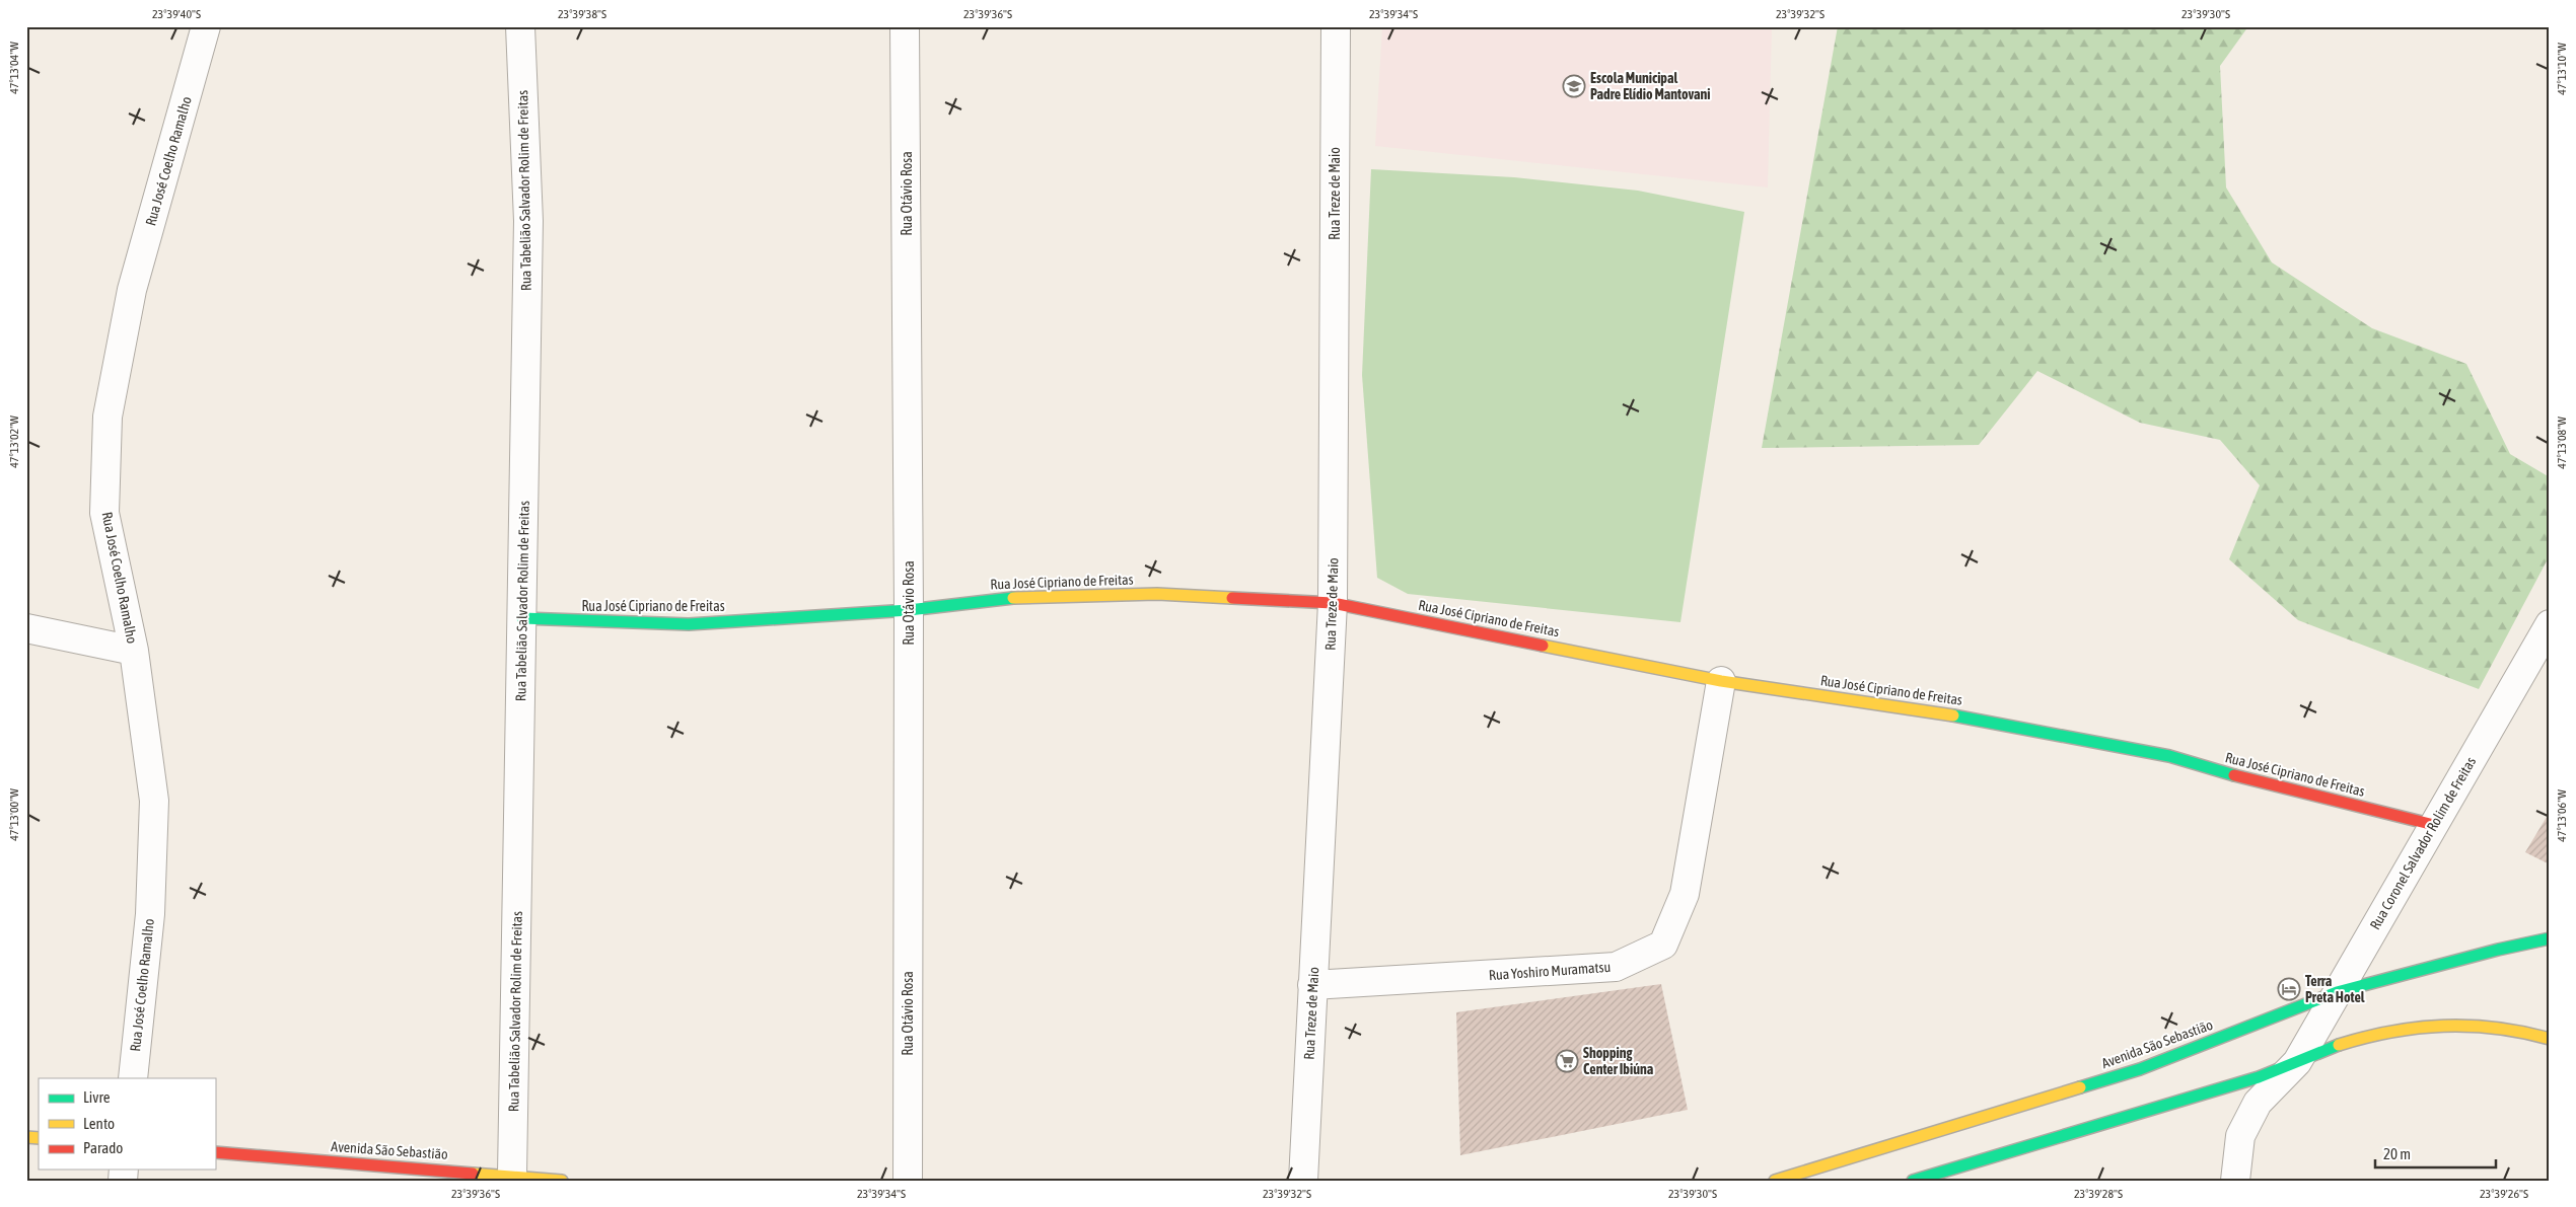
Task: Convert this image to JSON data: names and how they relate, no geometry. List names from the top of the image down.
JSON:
{
  "streets": {
    "street": [
      "Rua José Coelho Ramalho",
      "Rua Tabelião Salvador Rolim de Freitas",
      "Rua Otávio Rosa",
      "Rua Treze de Maio",
      "Rua José Cipriano de Freitas",
      "Rua Coronel Salvador Rolim de Freitas",
      "Rua Yoshiro Muramatsu",
      "Avenida São Sebastião"
    ]
  },
  "crossings": [
    ["Rua Tabelião Salvador Rolim de Freitas", "Rua José Cipriano de Freitas"],
    ["Rua Tabelião Salvador Rolim de Freitas", "Avenida São Sebastião"],
    ["Rua Otávio Rosa", "Rua José Cipriano de Freitas"],
    ["Rua Treze de Maio", "Rua José Cipriano de Freitas"],
    ["Rua Treze de Maio", "Rua Yoshiro Muramatsu"],
    ["Rua José Cipriano de Freitas", "Rua Coronel Salvador Rolim de Freitas"],
    ["Rua José Cipriano de Freitas", "Rua Yoshiro Muramatsu"],
    ["Rua Coronel Salvador Rolim de Freitas", "Avenida São Sebastião"]
  ],
  "places": {
    "school or university": ["Escola Municipal Padre Elídio Mantovani"],
    "hotel": ["Terra Preta Hotel"],
    "supermarket": ["Shopping Center Ibiúna"]
  },
  "legend": ["Livre", "Lento", "Parado"],
  "scale_bar": "20 m",
  "coordinates": [
    "23°39'40\"S",
    "23°39'38\"S",
    "23°39'36\"S",
    "23°39'34\"S",
    "23°39'32\"S",
    "23°39'30\"S",
    "47°13'04\"W",
    "47°13'10\"W",
    "47°13'02\"W",
    "47°13'08\"W",
    "47°13'00\"W",
    "47°13'06\"W",
    "23°39'28\"S",
    "23°39'26\"S"
  ]
}
